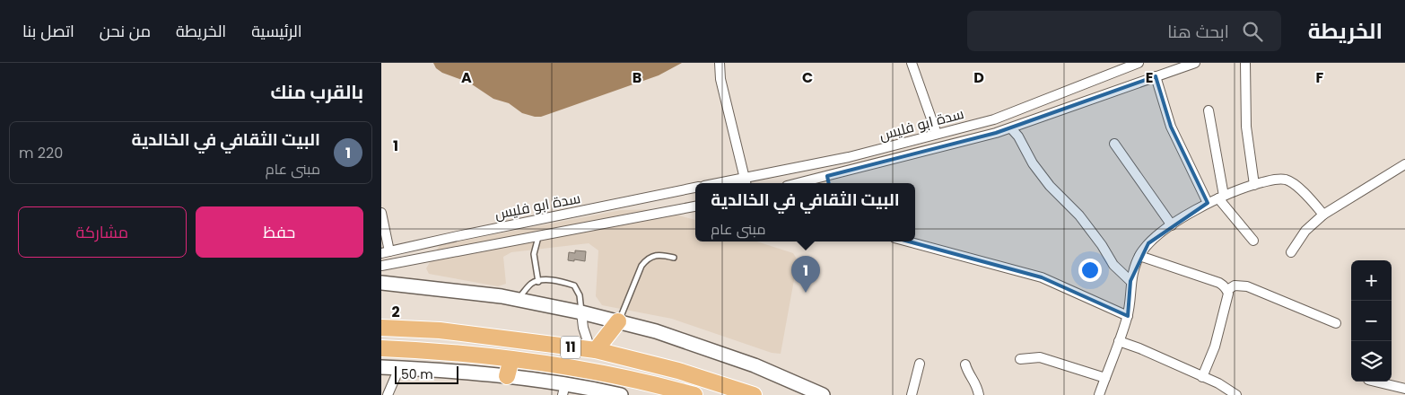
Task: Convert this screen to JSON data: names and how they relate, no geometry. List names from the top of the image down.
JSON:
{
  "streets": {
    "highway": ["11"],
    "street": ["سدة ابو فليس"]
  },
  "scale_bar": "50 m",
  "page": {
    "header": "الخريطة",
    "search": "ابحث هنا",
    "nav": [
      "الرئيسية",
      "الخريطة",
      "من نحن",
      "اتصل بنا"
    ],
    "heading": "بالقرب منك",
    "list": [
      {
        "mark": "1",
        "name": "البيت الثقافي في الخالدية",
        "note": "مبنى عام",
        "value": "220 m"
      }
    ],
    "popup": ["البيت الثقافي في الخالدية", "مبنى عام"],
    "buttons": ["حفظ", "مشاركة"],
    "pins": "1",
    "map_buttons": ["+", "−"],
    "scale": "50 m"
  },
  "grid": {
    "columns": [
      "A",
      "B",
      "C",
      "D",
      "E",
      "F"
    ],
    "rows": ["1", "2"]
  }
}
